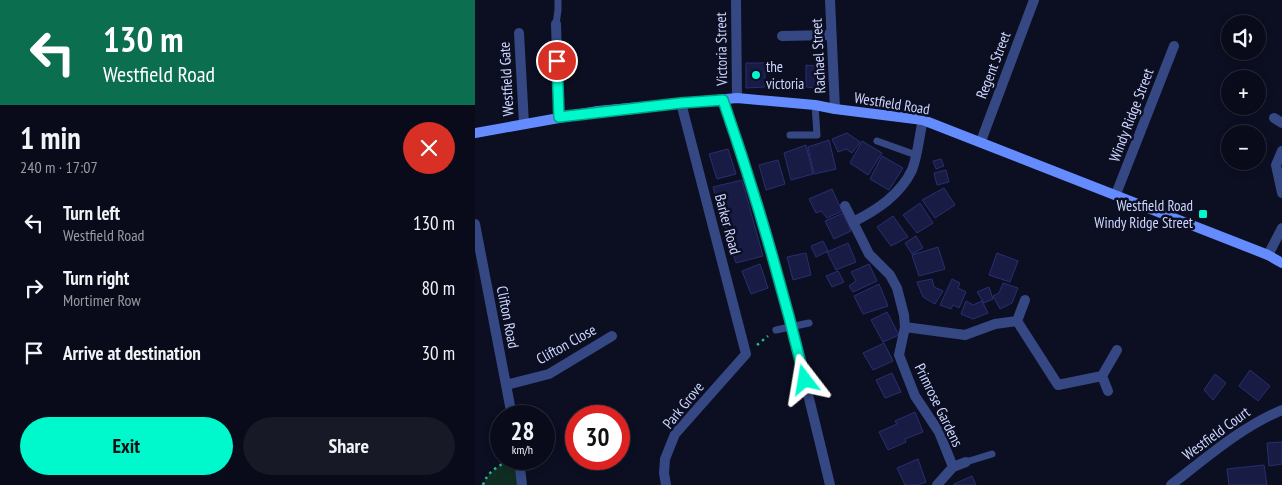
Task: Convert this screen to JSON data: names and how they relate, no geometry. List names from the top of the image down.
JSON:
{
  "streets": {
    "main road": ["Westfield Road"],
    "street": [
      "Victoria Street",
      "Rachael Street",
      "Regent Street",
      "Westfield Gate",
      "Windy Ridge Street",
      "Barker Road",
      "Clifton Road",
      "Clifton Close",
      "Park Grove",
      "Primrose Gardens",
      "Westfield Court"
    ]
  },
  "crossings": [
    ["Victoria Street", "Westfield Road"],
    ["Rachael Street", "Westfield Road"],
    ["Regent Street", "Westfield Road"],
    ["Westfield Gate", "Westfield Road"],
    ["Westfield Road", "Windy Ridge Street"],
    ["Westfield Road", "Barker Road"],
    ["Barker Road", "Park Grove"],
    ["Clifton Road", "Clifton Close"]
  ],
  "places": {
    "other": ["the victoria"],
    "transit": ["Westfield Road Windy Ridge Street"]
  },
  "page": {
    "turn": ["130 m", "Westfield Road"],
    "map_buttons": ["+", "−"],
    "heading": ["1 min", "240 m · 17:07"],
    "list": [
      {
        "name": "Turn left",
        "note": "Westfield Road",
        "value": "130 m"
      },
      {
        "name": "Turn right",
        "note": "Mortimer Row",
        "value": "80 m"
      },
      {
        "name": "Arrive at destination",
        "value": "30 m"
      }
    ],
    "speed": "28 km/h",
    "limit": "30",
    "buttons": ["Exit", "Share"]
  }
}
